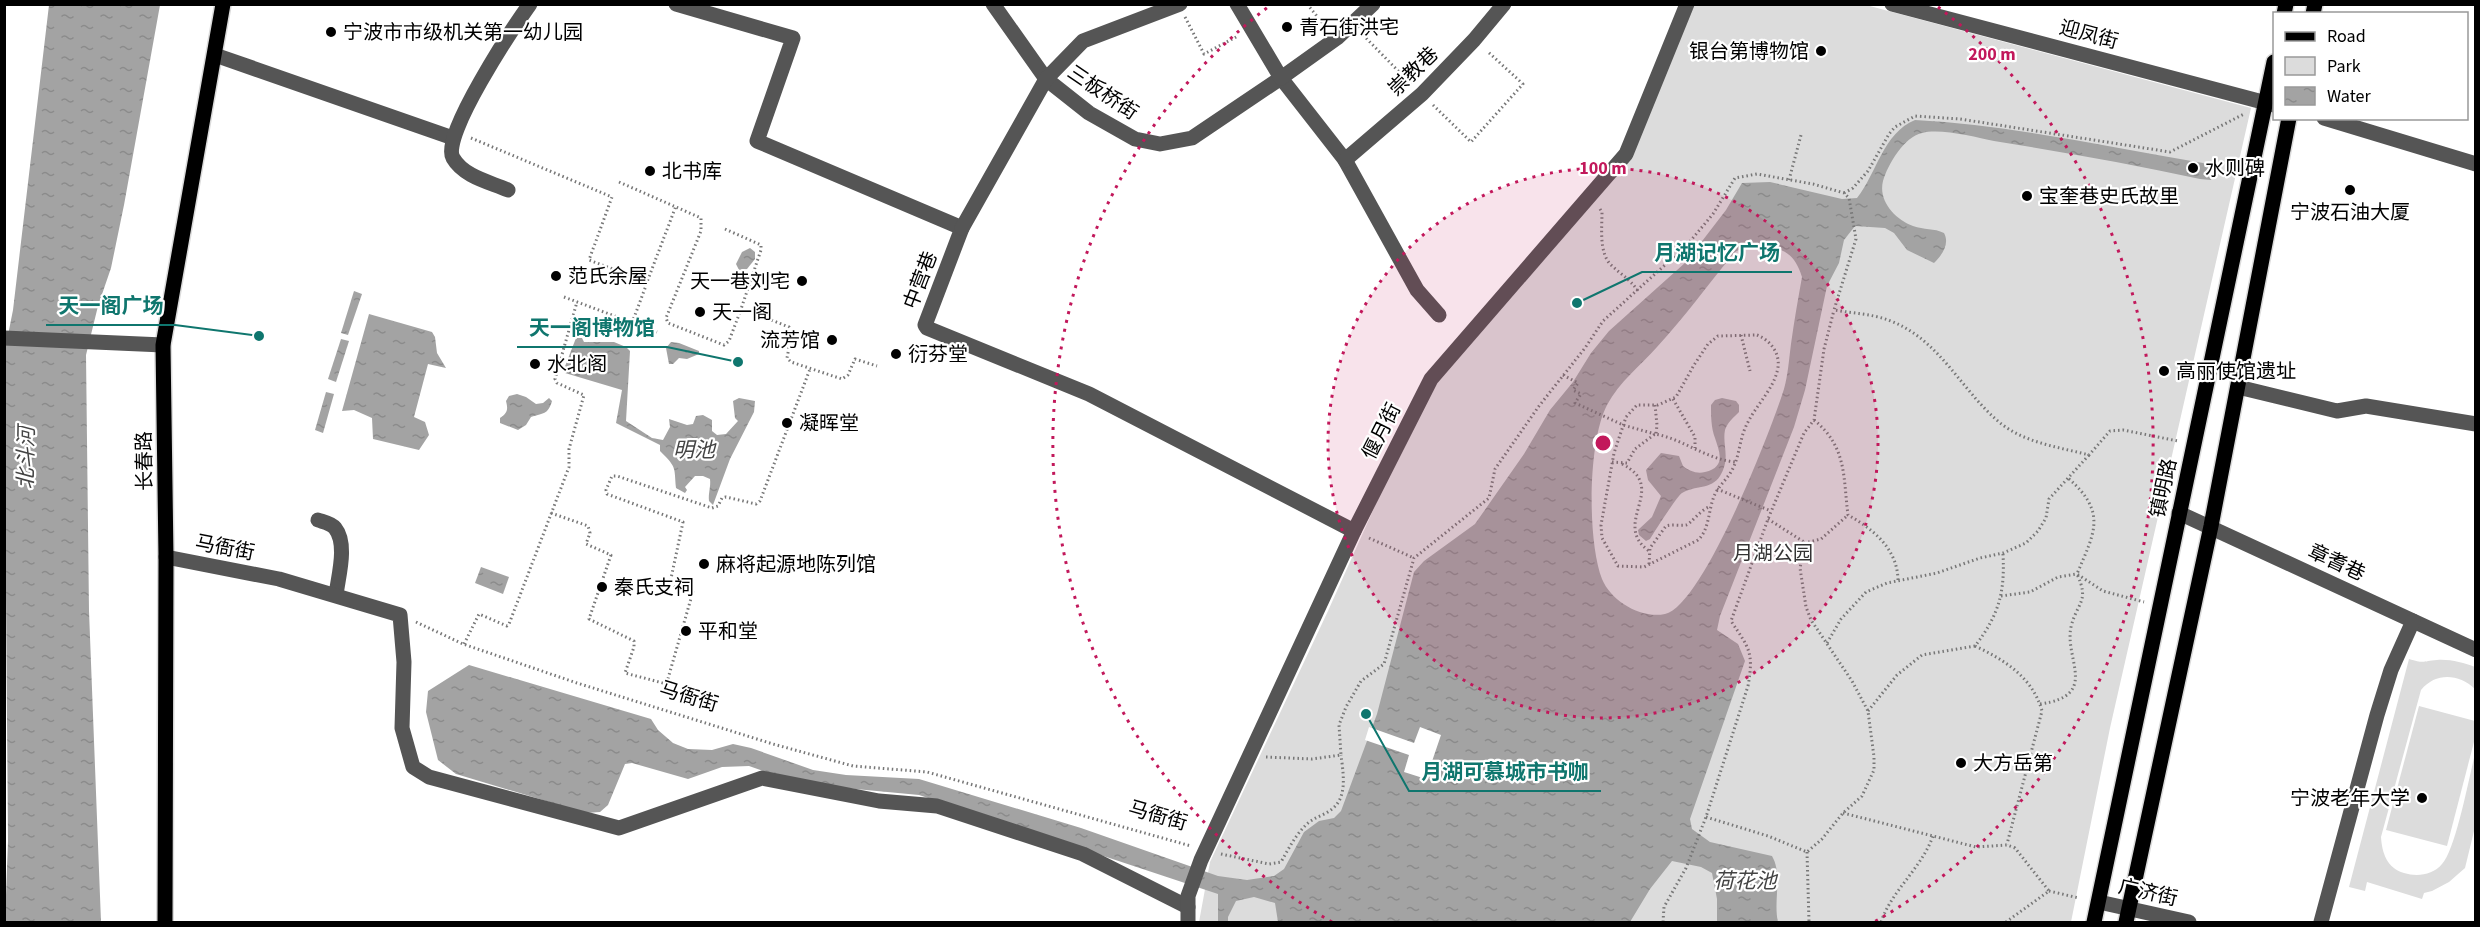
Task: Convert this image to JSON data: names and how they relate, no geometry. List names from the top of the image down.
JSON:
{
  "streets": {
    "main road": ["长春路", "镇明路"],
    "street": [
      "迎凤街",
      "崇教巷",
      "三板桥街",
      "中营巷",
      "偃月街",
      "马衙街",
      "章耆巷",
      "广济街"
    ]
  },
  "crossings": [
    ["迎凤街", "镇明路"],
    ["中营巷", "偃月街"],
    ["偃月街", "马衙街"],
    ["长春路", "马衙街"],
    ["镇明路", "章耆巷"],
    ["镇明路", "广济街"]
  ],
  "water": ["明池", "北斗河", "荷花池"],
  "parks": ["月湖公园"],
  "places": [
    "青石街洪宅",
    "宁波市市级机关第一幼儿园",
    "银台第博物馆",
    "水则碑",
    "北书库",
    "宁波石油大厦",
    "宝奎巷史氏故里",
    "范氏余屋",
    "天一巷刘宅",
    "月湖记忆广场",
    "天一阁",
    "天一阁广场",
    "流芳馆",
    "衍芬堂",
    "天一阁博物馆",
    "水北阁",
    "高丽使馆遗址",
    "凝晖堂",
    "麻将起源地陈列馆",
    "秦氏支祠",
    "平和堂",
    "月湖可慕城市书咖",
    "大方岳第",
    "宁波老年大学"
  ],
  "legend": ["Road", "Park", "Water"],
  "rings": ["200 m", "100 m"]
}
